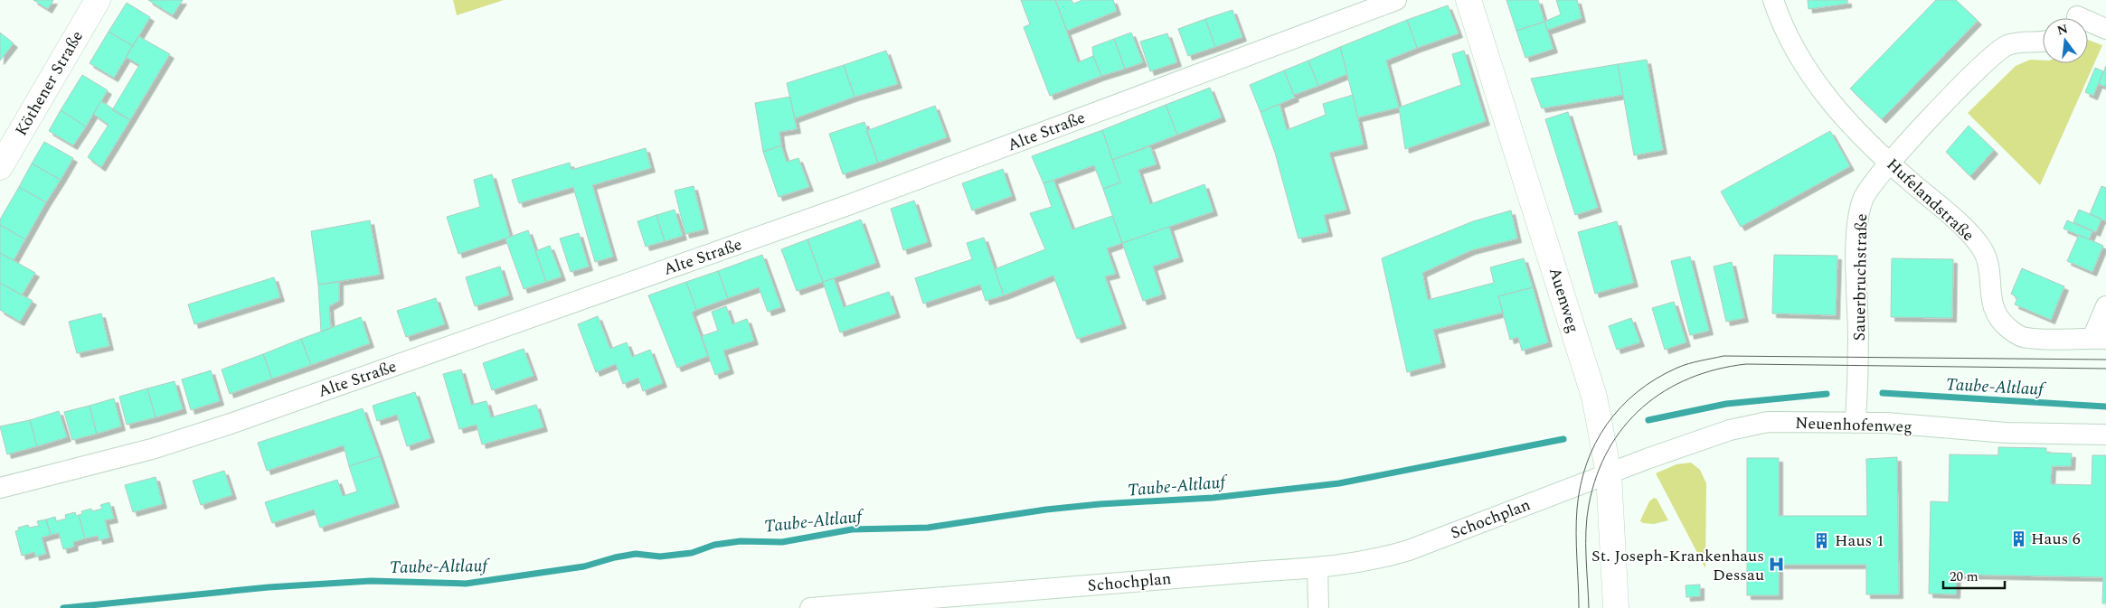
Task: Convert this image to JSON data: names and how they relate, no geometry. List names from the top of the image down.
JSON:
{
  "streets": {
    "main road": ["Köthener Straße", "Auenweg"],
    "street": [
      "Alte Straße",
      "Hufelandstraße",
      "Sauerbruchstraße",
      "Neuenhofenweg",
      "Schochplan"
    ]
  },
  "crossings": [
    ["Hufelandstraße", "Sauerbruchstraße"],
    ["Sauerbruchstraße", "Neuenhofenweg"],
    ["Auenweg", "Neuenhofenweg"],
    ["Auenweg", "Schochplan"],
    ["Neuenhofenweg", "Schochplan"]
  ],
  "water": ["Taube-Altlauf"],
  "places": {
    "building": ["Haus 6", "Haus 1"],
    "hospital": ["St. Joseph-Krankenhaus Dessau"]
  },
  "scale_bar": "20 m",
  "north": "top"
}
